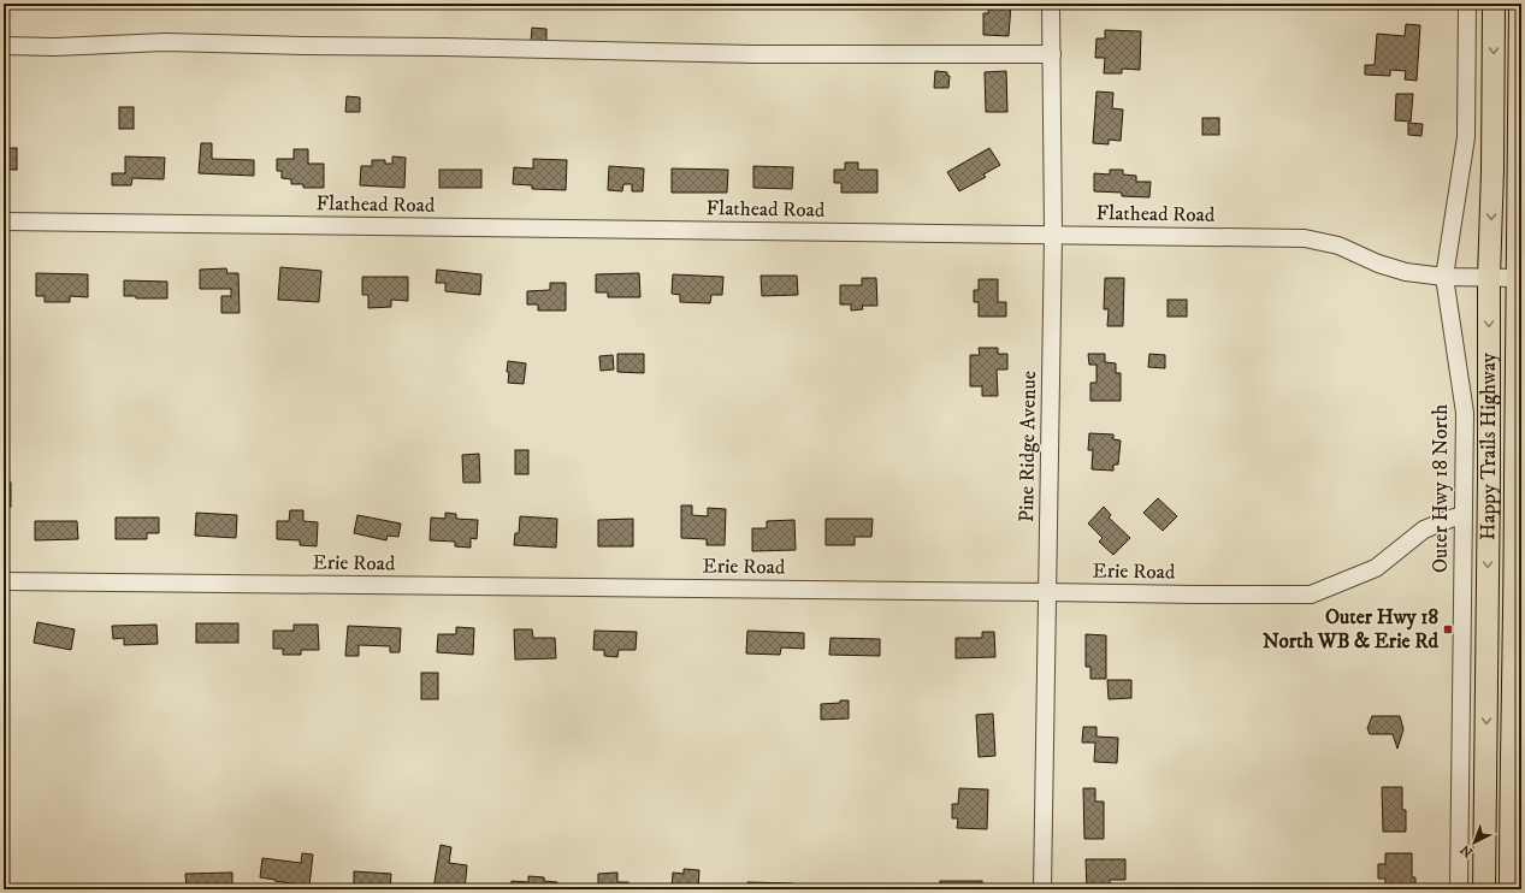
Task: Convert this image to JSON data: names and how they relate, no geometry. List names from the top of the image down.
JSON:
{
  "streets": {
    "main road": ["Happy Trails Highway"],
    "street": [
      "Flathead Road",
      "Pine Ridge Avenue",
      "Outer Hwy 18 North",
      "Erie Road"
    ]
  },
  "crossings": [
    ["Flathead Road", "Pine Ridge Avenue"],
    ["Flathead Road", "Happy Trails Highway"],
    ["Flathead Road", "Outer Hwy 18 North"],
    ["Pine Ridge Avenue", "Erie Road"],
    ["Outer Hwy 18 North", "Erie Road"]
  ],
  "places": {
    "transit": ["Outer Hwy 18 North WB & Erie Rd"]
  },
  "north": "bottom left"
}
